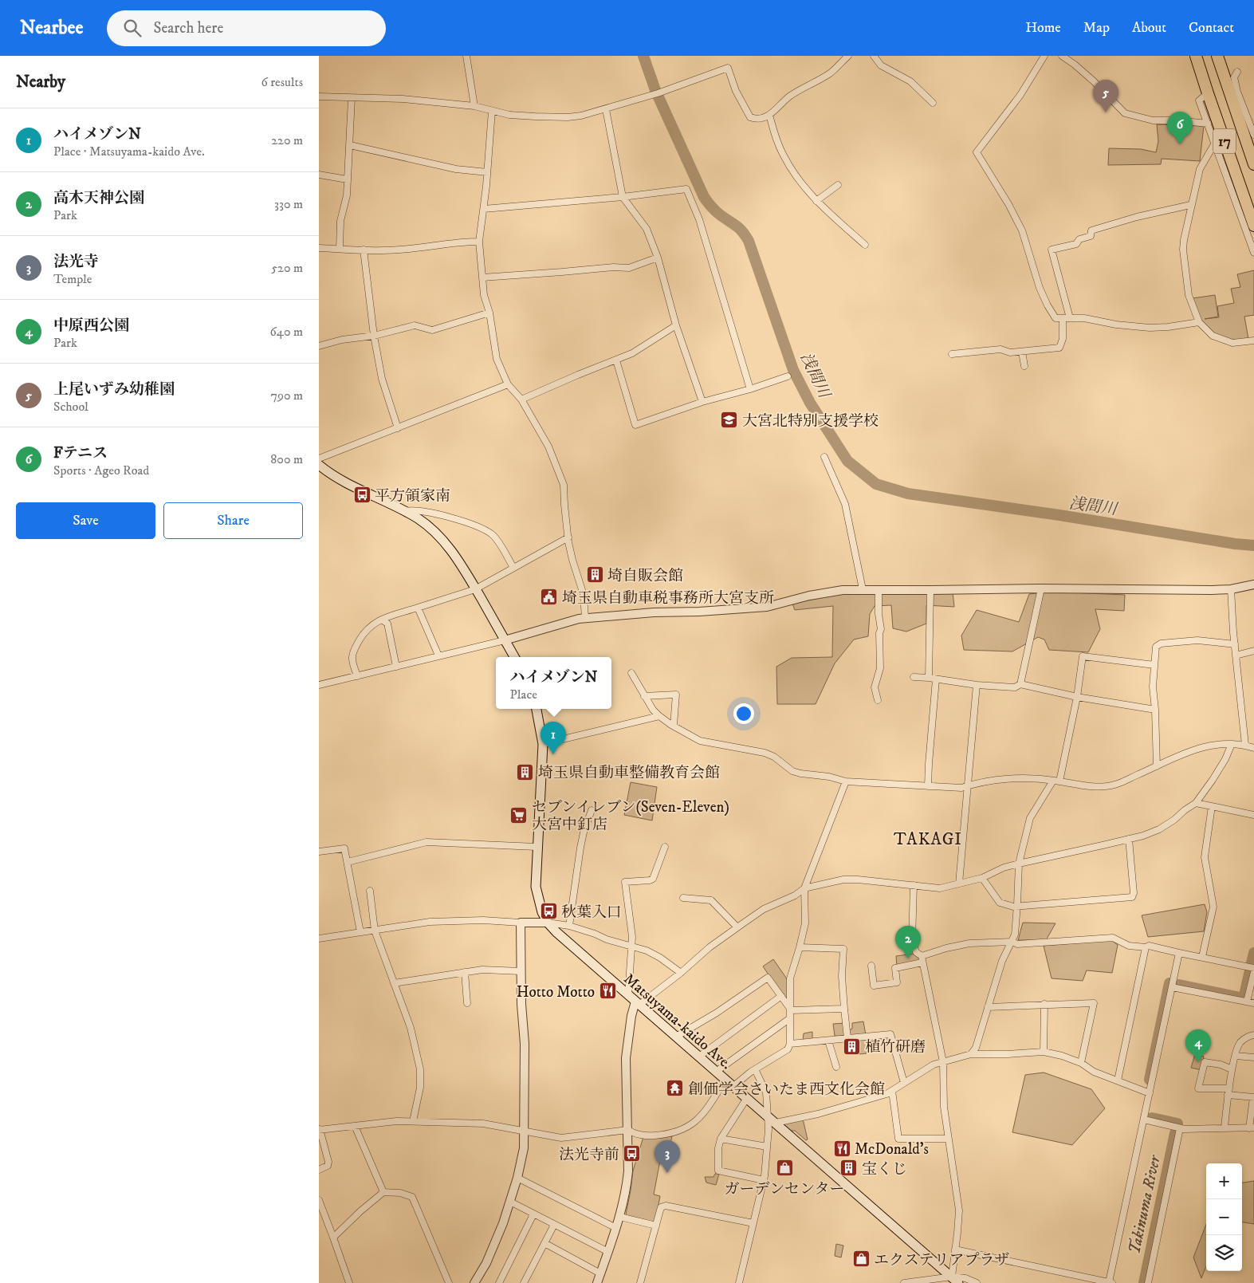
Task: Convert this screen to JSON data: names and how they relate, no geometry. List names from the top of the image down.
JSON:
{
  "streets": {
    "highway": ["17"],
    "main road": ["Matsuyama-kaido Ave."]
  },
  "districts": ["TAKAGI"],
  "water": ["浅間川", "Takinuma River"],
  "places": {
    "school or university": ["大宮北特別支援学校"],
    "bus stop": ["平方領家南", "秋葉入口", "法光寺前"],
    "building": [
      "埼自販会館",
      "埼玉県自動車整備教育会館",
      "植竹研磨",
      "宝くじ"
    ],
    "public building": ["埼玉県自動車税事務所大宮支所"],
    "supermarket": ["セブンイレブン(Seven-Eleven) 大宮中釘店"],
    "restaurant": ["Hotto Motto", "McDonald's"],
    "temple": ["創価学会さいたま西文化会館"],
    "shop": ["ガーデンセンター", "エクステリアプラザ"]
  },
  "page": {
    "header": "Nearbee",
    "search": "Search here",
    "nav": [
      "Home",
      "Map",
      "About",
      "Contact"
    ],
    "heading": ["Nearby", "6 results"],
    "pins": [
      "5",
      "6",
      "1",
      "2",
      "4",
      "3"
    ],
    "list": [
      {
        "mark": "1",
        "name": "ハイメゾンN",
        "note": "Place · Matsuyama-kaido Ave.",
        "value": "220 m"
      },
      {
        "mark": "2",
        "name": "高木天神公園",
        "note": "Park",
        "value": "330 m"
      },
      {
        "mark": "3",
        "name": "法光寺",
        "note": "Temple",
        "value": "520 m"
      },
      {
        "mark": "4",
        "name": "中原西公園",
        "note": "Park",
        "value": "640 m"
      },
      {
        "mark": "5",
        "name": "上尾いずみ幼稚園",
        "note": "School",
        "value": "790 m"
      },
      {
        "mark": "6",
        "name": "Fテニス",
        "note": "Sports · Ageo Road",
        "value": "800 m"
      }
    ],
    "buttons": ["Save", "Share"],
    "popup": ["ハイメゾンN", "Place"],
    "map_buttons": ["+", "−"]
  }
}
